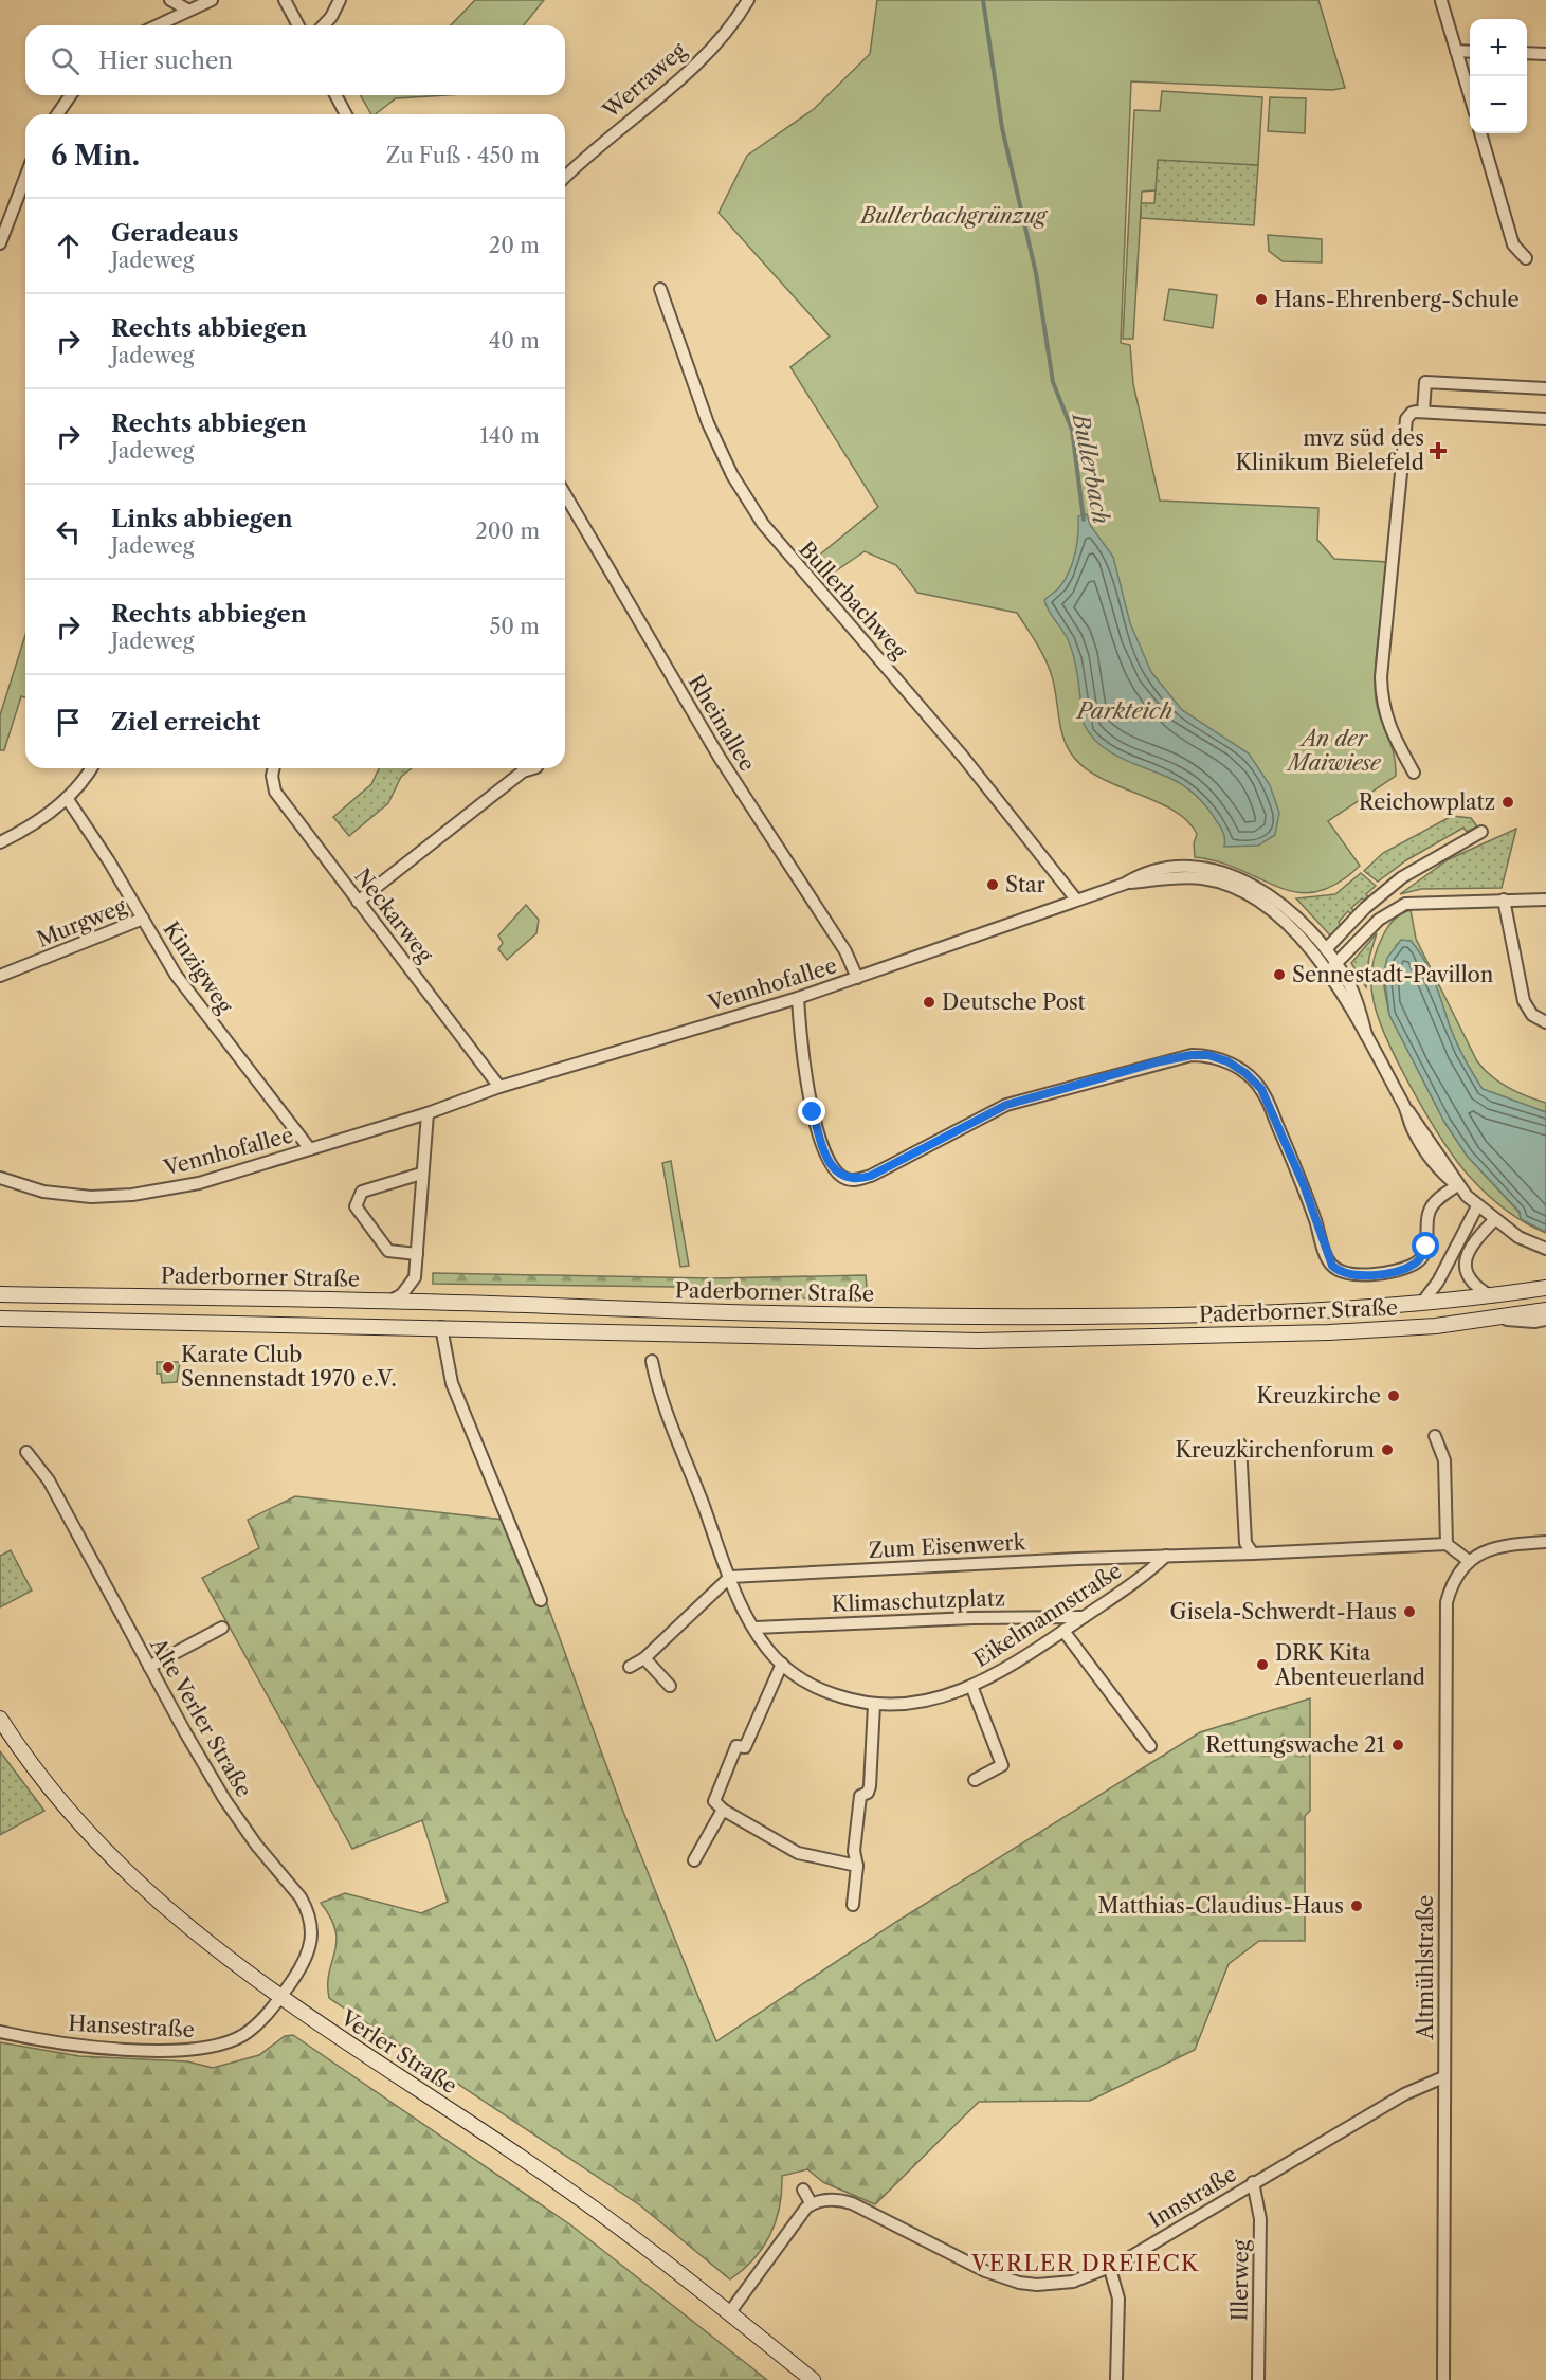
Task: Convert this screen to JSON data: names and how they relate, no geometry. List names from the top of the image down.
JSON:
{
  "streets": {
    "main road": ["Paderborner Straße", "Verler Straße"],
    "street": [
      "Werraweg",
      "Bullerbachweg",
      "Rheinallee",
      "Neckarweg",
      "Murgweg",
      "Kinzigweg",
      "Vennhofallee",
      "Zum Eisenwerk",
      "Klimaschutzplatz",
      "Eikelmannstraße",
      "Alte Verler Straße",
      "Altmühlstraße",
      "Hansestraße",
      "Innstraße",
      "Illerweg"
    ]
  },
  "crossings": [
    ["Bullerbachweg", "Vennhofallee"],
    ["Rheinallee", "Vennhofallee"],
    ["Neckarweg", "Vennhofallee"],
    ["Murgweg", "Kinzigweg"],
    ["Kinzigweg", "Vennhofallee"],
    ["Zum Eisenwerk", "Eikelmannstraße"],
    ["Klimaschutzplatz", "Eikelmannstraße"],
    ["Alte Verler Straße", "Hansestraße"],
    ["Alte Verler Straße", "Verler Straße"],
    ["Altmühlstraße", "Innstraße"],
    ["Hansestraße", "Verler Straße"],
    ["Innstraße", "Illerweg"]
  ],
  "districts": ["VERLER DREIECK"],
  "water": ["Bullerbach", "Parkteich"],
  "parks": ["Bullerbachgrünzug", "An der Maiwiese"],
  "places": {
    "other": [
      "Hans-Ehrenberg-Schule",
      "Reichowplatz",
      "Star",
      "Sennestadt-Pavillon",
      "Deutsche Post",
      "Karate Club Sennenstadt 1970 e.V.",
      "Kreuzkirche",
      "Kreuzkirchenforum",
      "Gisela-Schwerdt-Haus",
      "DRK Kita Abenteuerland",
      "Rettungswache 21",
      "Matthias-Claudius-Haus"
    ],
    "health": ["mvz süd des Klinikum Bielefeld"]
  },
  "page": {
    "map_buttons": ["+", "−"],
    "search": "Hier suchen",
    "heading": ["6 Min.", "Zu Fuß · 450 m"],
    "list": [
      ["Geradeaus", "Jadeweg", "20 m"],
      ["Rechts abbiegen", "Jadeweg", "40 m"],
      ["Rechts abbiegen", "Jadeweg", "140 m"],
      ["Links abbiegen", "Jadeweg", "200 m"],
      ["Rechts abbiegen", "Jadeweg", "50 m"],
      "Ziel erreicht"
    ]
  }
}
